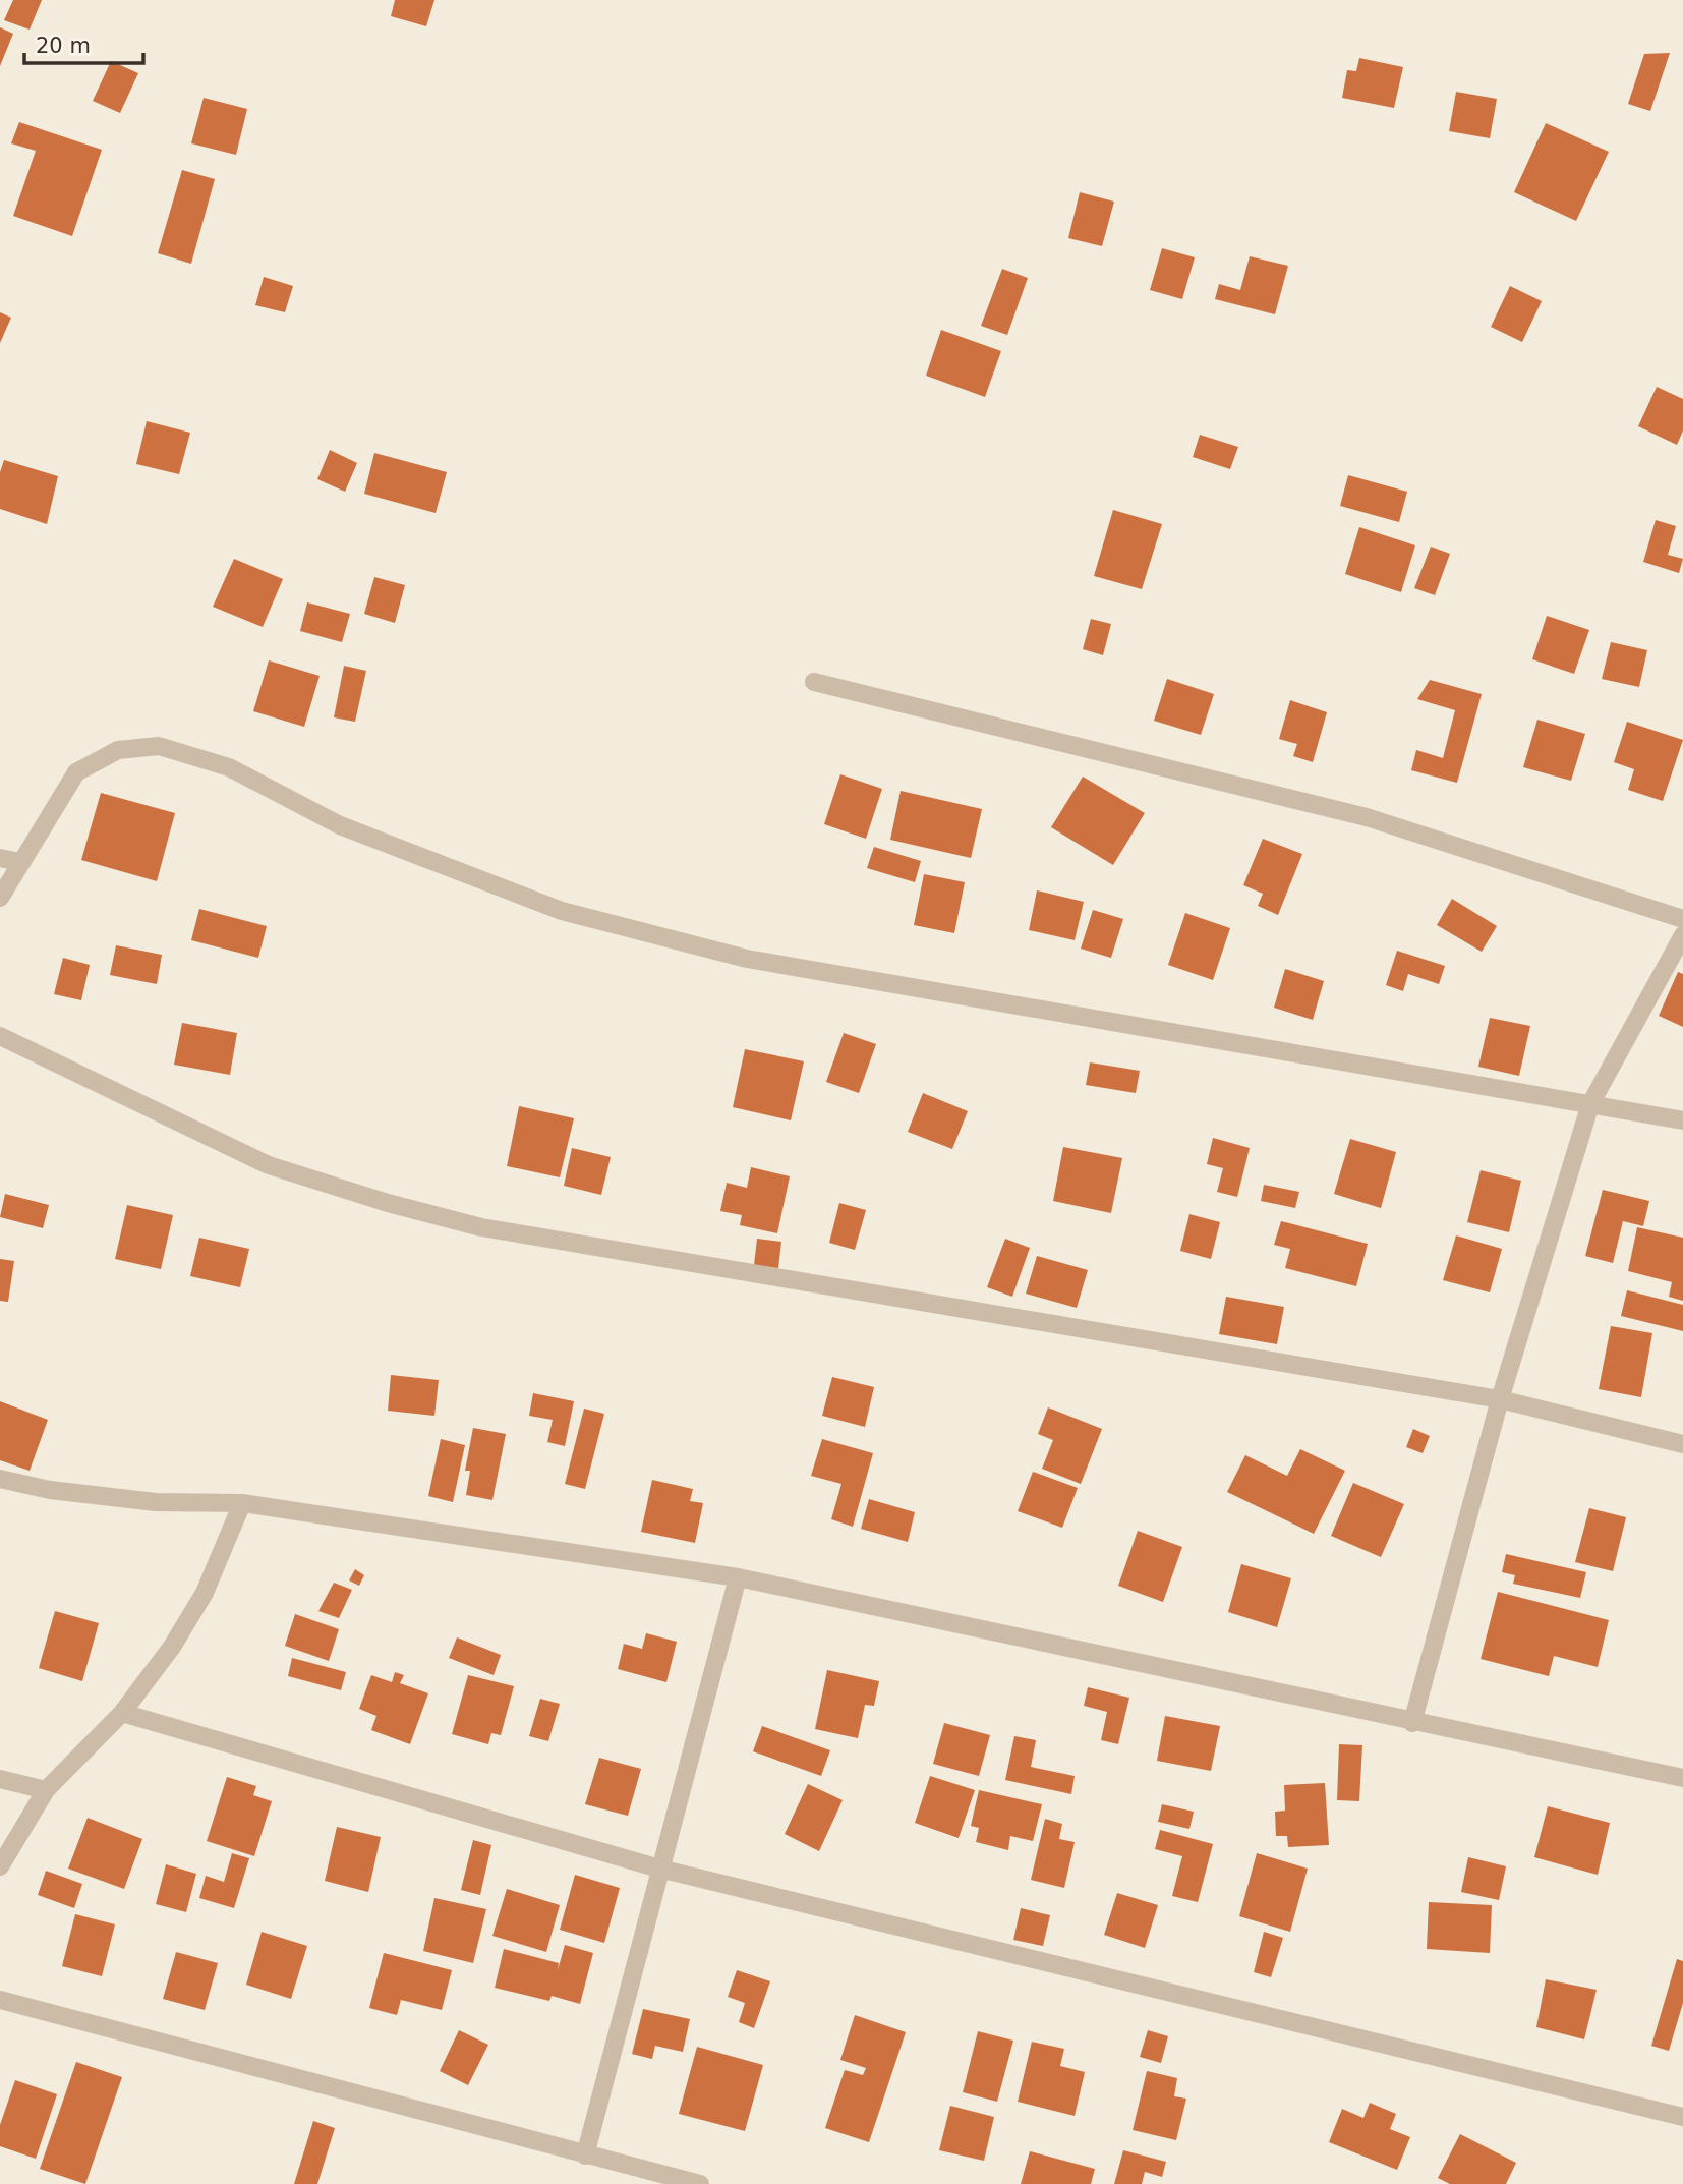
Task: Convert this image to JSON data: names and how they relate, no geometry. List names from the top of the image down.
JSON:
{
  "scale_bar": "20 m"
}
